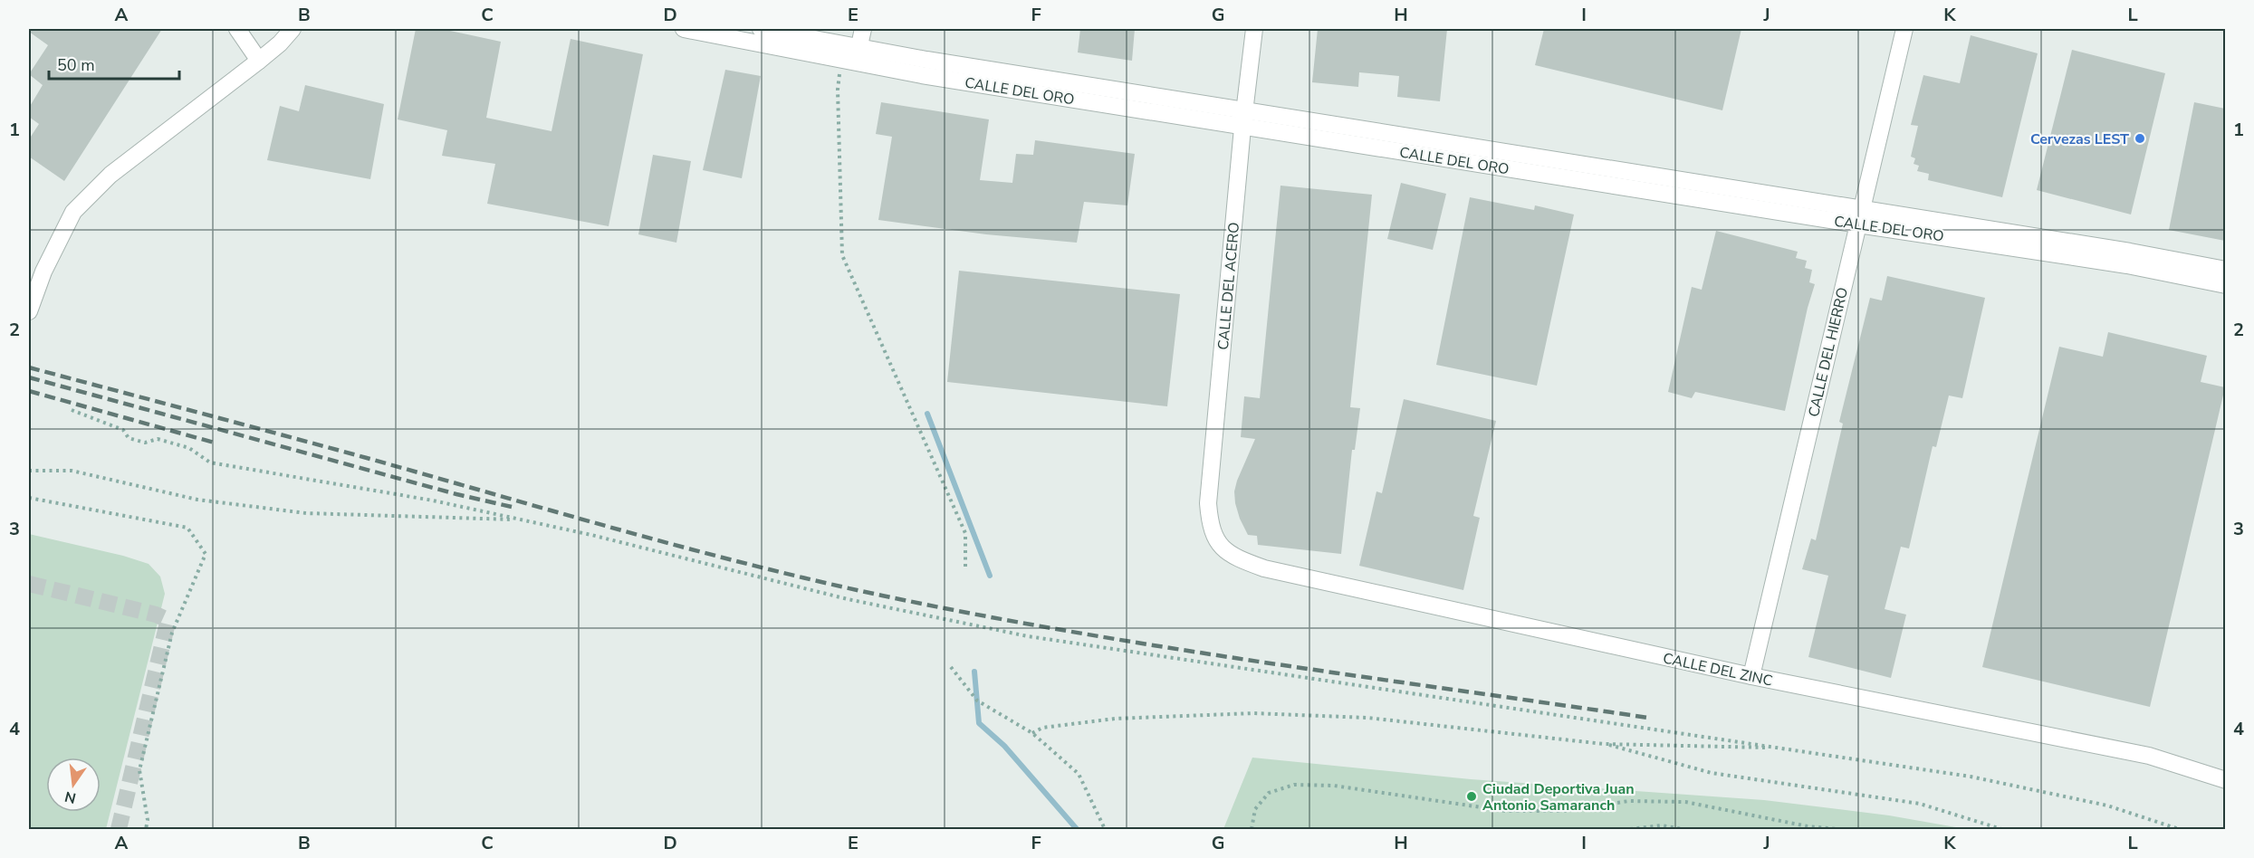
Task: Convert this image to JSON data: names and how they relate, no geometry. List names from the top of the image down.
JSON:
{
  "streets": {
    "street": [
      "CALLE DEL ORO",
      "CALLE DEL ACERO",
      "CALLE DEL HIERRO",
      "CALLE DEL ZINC"
    ]
  },
  "crossings": [
    ["CALLE DEL ORO", "CALLE DEL ACERO"],
    ["CALLE DEL ORO", "CALLE DEL HIERRO"],
    ["CALLE DEL ACERO", "CALLE DEL ZINC"],
    ["CALLE DEL HIERRO", "CALLE DEL ZINC"]
  ],
  "places": ["Cervezas LEST", "Ciudad Deportiva Juan Antonio Samaranch"],
  "scale_bar": "50 m",
  "north": "bottom",
  "grid": {
    "columns": [
      "A",
      "B",
      "C",
      "D",
      "E",
      "F",
      "G",
      "H",
      "I",
      "J",
      "K",
      "L"
    ],
    "rows": [
      "1",
      "2",
      "3",
      "4"
    ]
  }
}
